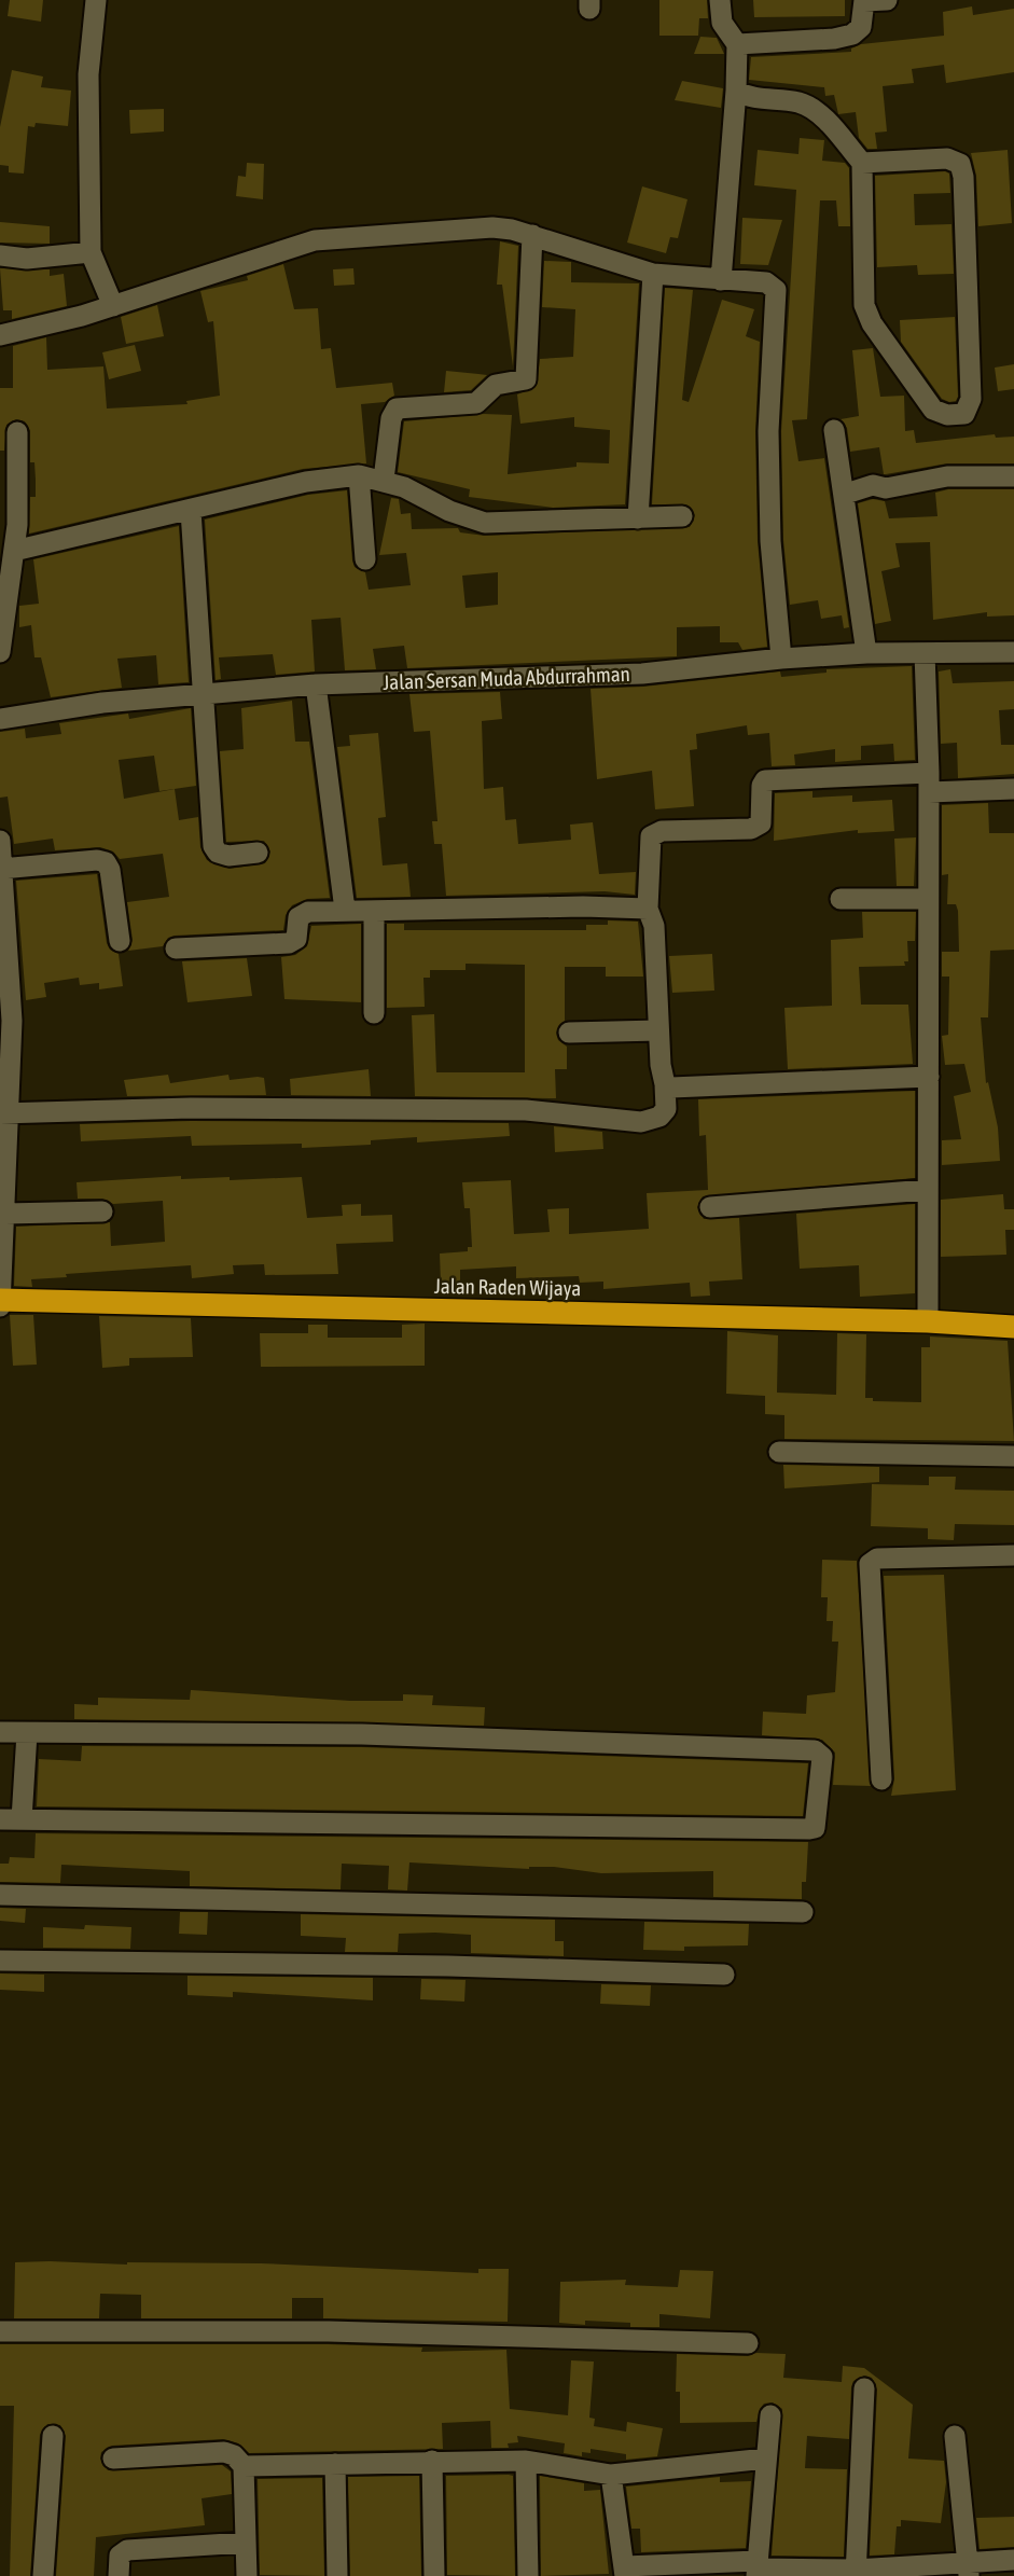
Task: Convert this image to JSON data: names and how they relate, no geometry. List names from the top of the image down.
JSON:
{
  "streets": {
    "highway": ["Jalan Raden Wijaya"],
    "street": ["Jalan Sersan Muda Abdurrahman"]
  }
}
